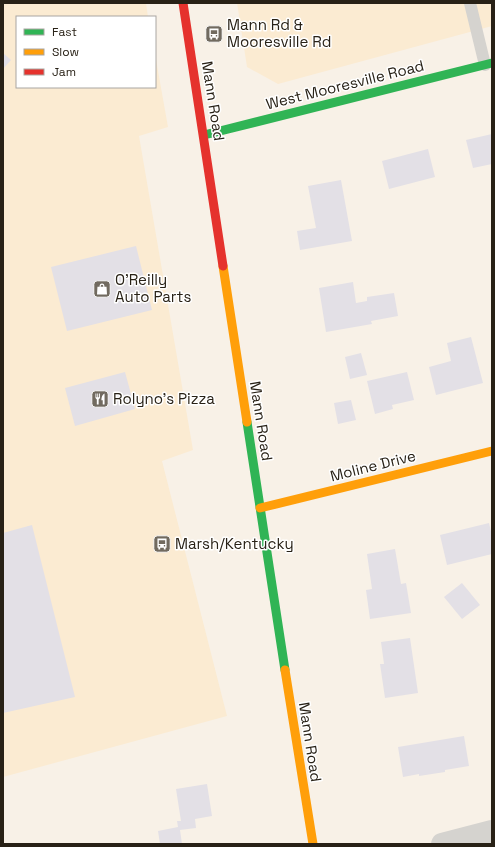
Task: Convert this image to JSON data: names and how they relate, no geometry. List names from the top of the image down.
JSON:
{
  "streets": {
    "main road": ["West Mooresville Road", "Mann Road", "Moline Drive"]
  },
  "crossings": [
    ["West Mooresville Road", "Mann Road"],
    ["Mann Road", "Moline Drive"]
  ],
  "places": {
    "bus stop": ["Mann Rd & Mooresville Rd", "Marsh/Kentucky"],
    "shop": ["O'Reilly Auto Parts"],
    "restaurant": ["Rolyno's Pizza"]
  },
  "legend": ["Fast", "Slow", "Jam"]
}
